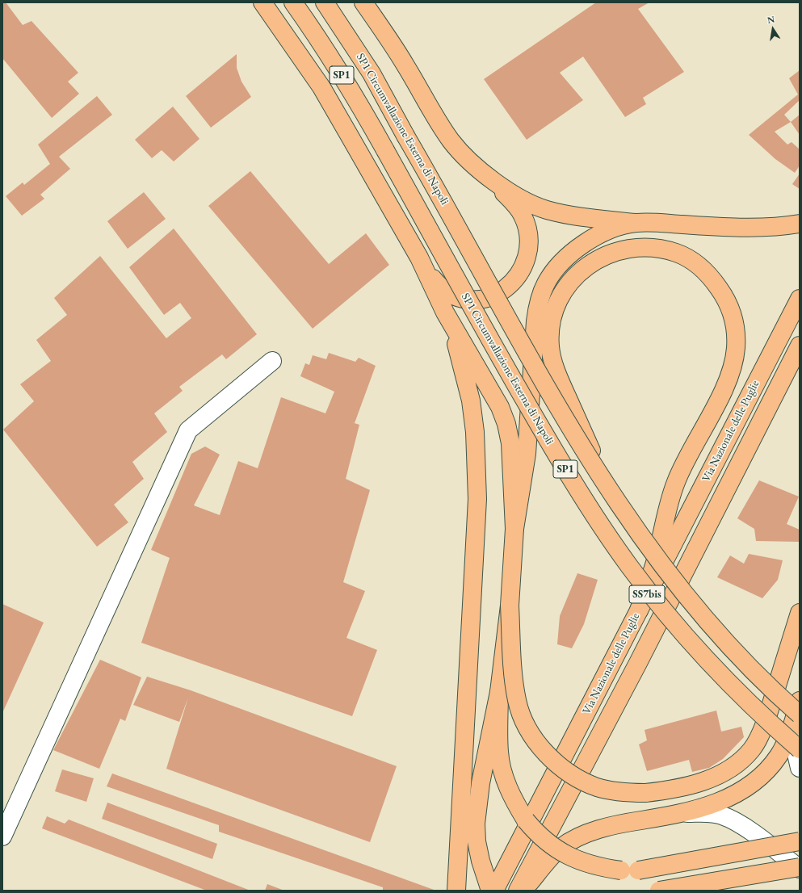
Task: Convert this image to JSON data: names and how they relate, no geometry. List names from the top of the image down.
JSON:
{
  "streets": {
    "main road": [
      "SP1",
      "SP1 Circumvallazione Esterna di Napoli",
      "Via Nazionale delle Puglie",
      "SS7bis"
    ]
  },
  "north": "top"
}
